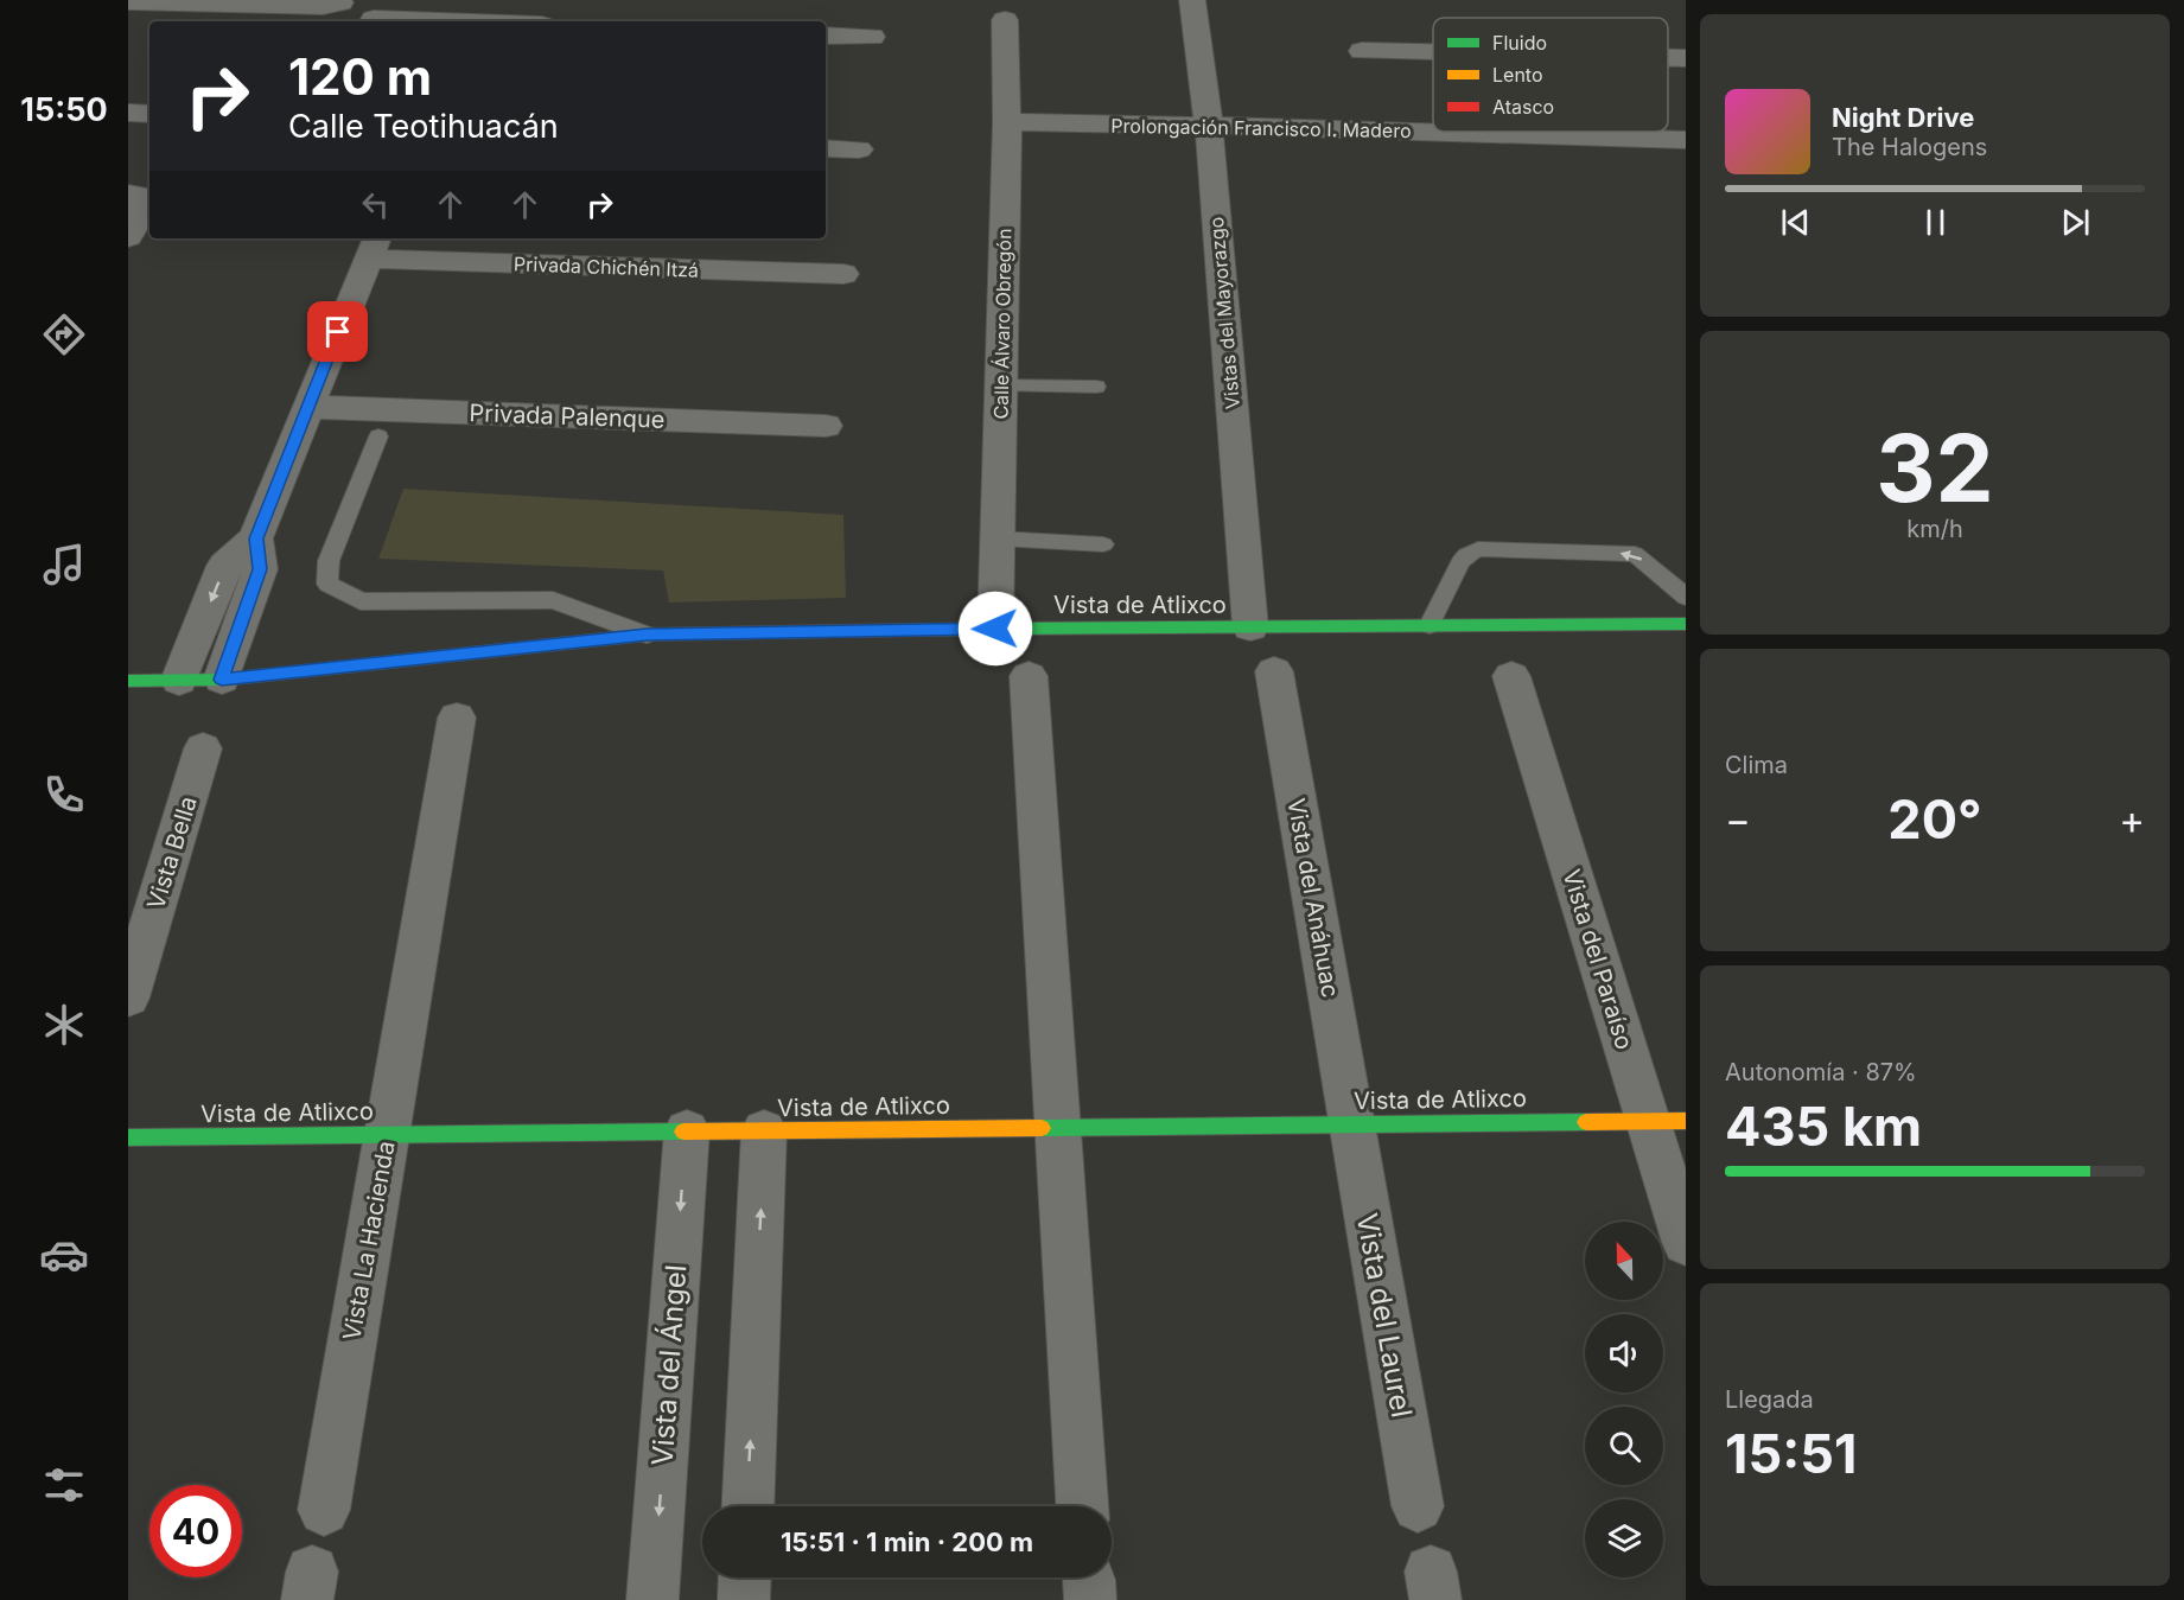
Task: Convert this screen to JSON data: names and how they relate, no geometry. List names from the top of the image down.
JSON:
{
  "streets": {
    "street": [
      "Prolongación Francisco I. Madero",
      "Privada Chichén Itzá",
      "Vistas del Mayorazgo",
      "Calle Álvaro Obregón",
      "Privada Palenque",
      "Vista de Atlixco",
      "Vista Bella",
      "Vista del Anáhuac",
      "Vista del Paraíso",
      "Vista La Hacienda",
      "Vista del Laurel",
      "Vista del Ángel"
    ]
  },
  "crossings": [
    ["Prolongación Francisco I. Madero", "Vistas del Mayorazgo"],
    ["Prolongación Francisco I. Madero", "Calle Álvaro Obregón"],
    ["Vistas del Mayorazgo", "Vista de Atlixco"],
    ["Calle Álvaro Obregón", "Vista de Atlixco"],
    ["Vista de Atlixco", "Vista del Anáhuac"],
    ["Vista de Atlixco", "Vista del Paraíso"],
    ["Vista de Atlixco", "Vista La Hacienda"],
    ["Vista de Atlixco", "Vista del Laurel"],
    ["Vista de Atlixco", "Vista del Ángel"],
    ["Vista del Anáhuac", "Vista del Laurel"]
  ],
  "legend": ["Fluido", "Lento", "Atasco"],
  "north": "top",
  "page": {
    "tabs": "15:50",
    "turn": ["120 m", "Calle Teotihuacán"],
    "song": ["Night Drive", "The Halogens"],
    "tile": [
      ["32", "km/h"],
      "Clima",
      ["Autonomía · 87%", "435 km"],
      ["Llegada", "15:51"]
    ],
    "heat": ["−", "20°", "+"],
    "limit": "40",
    "trip": "15:51 · 1 min · 200 m"
  }
}
